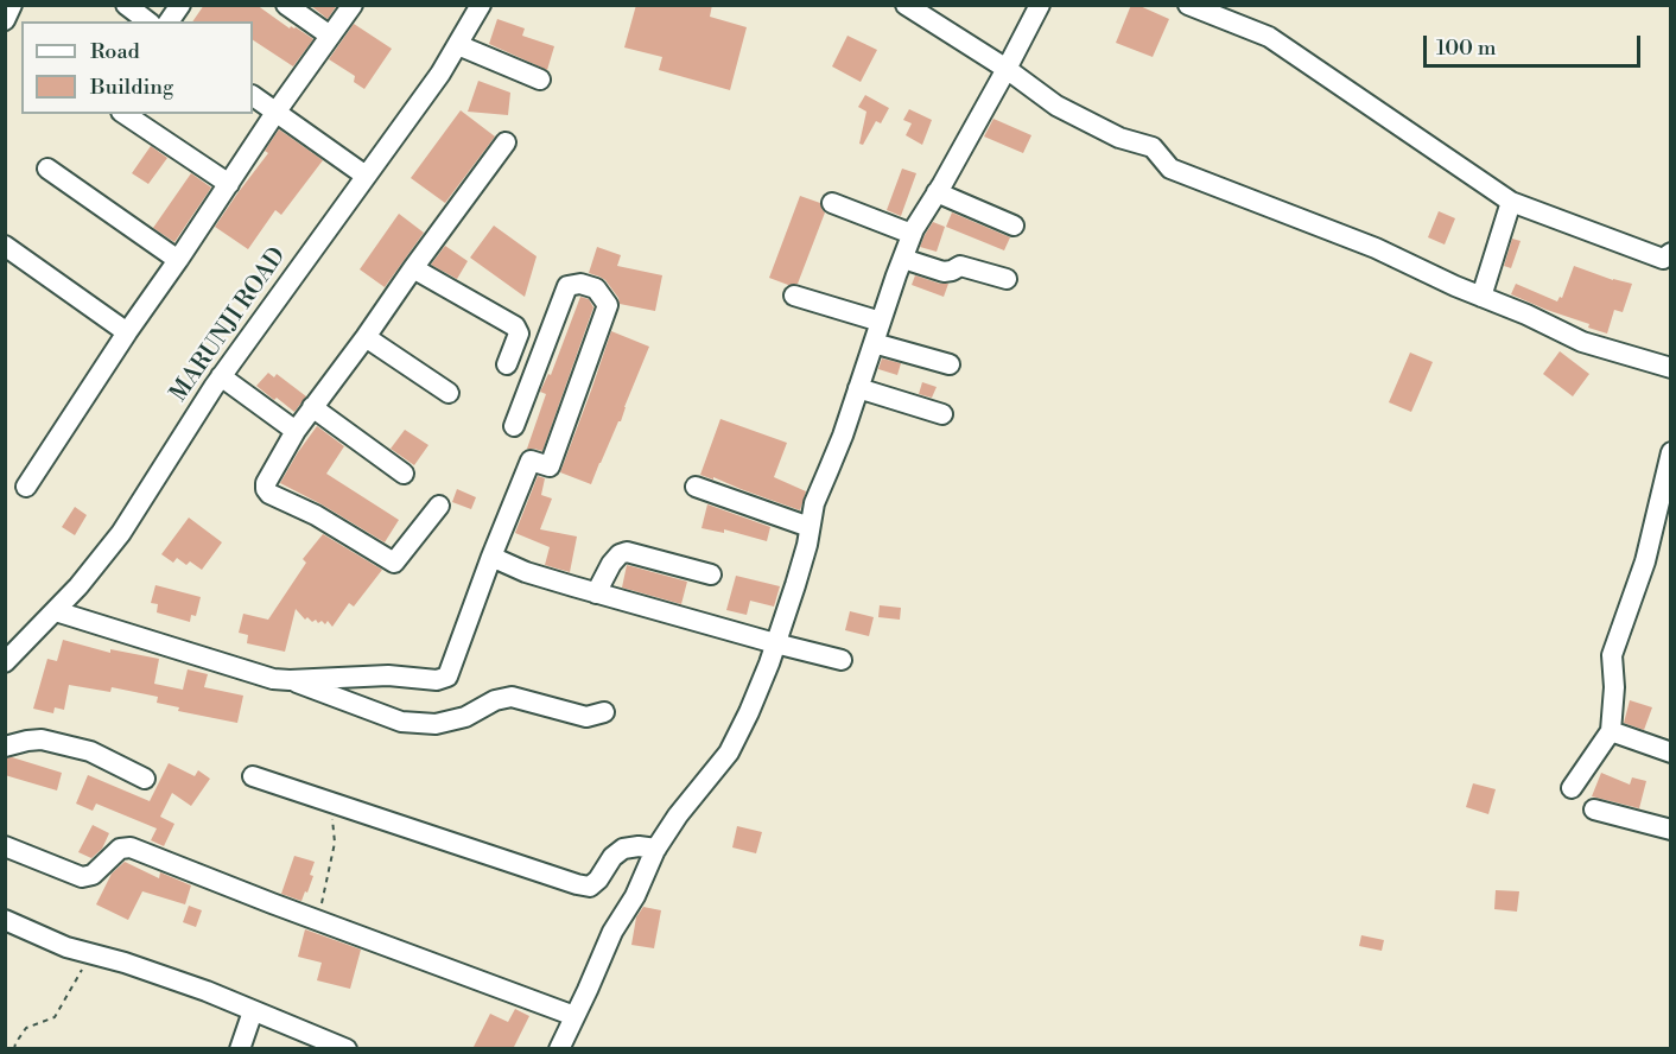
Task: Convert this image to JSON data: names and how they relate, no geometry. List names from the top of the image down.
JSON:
{
  "streets": {
    "street": ["MARUNJI ROAD"]
  },
  "legend": ["Road", "Building"],
  "scale_bar": "100 m"
}
